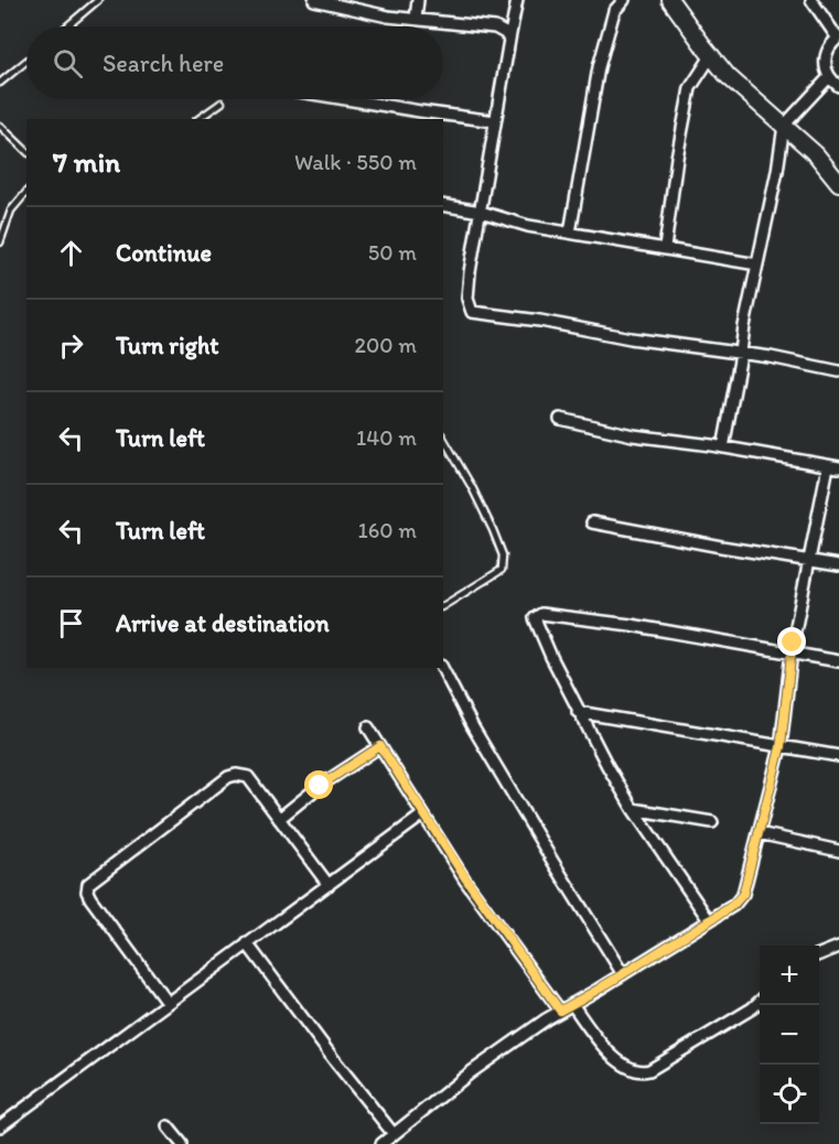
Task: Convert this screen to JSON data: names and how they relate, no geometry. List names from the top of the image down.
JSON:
{
  "page": {
    "search": "Search here",
    "heading": ["7 min", "Walk · 550 m"],
    "list": [
      ["Continue", "50 m"],
      ["Turn right", "200 m"],
      ["Turn left", "140 m"],
      ["Turn left", "160 m"],
      "Arrive at destination"
    ],
    "map_buttons": ["+", "−"]
  }
}
